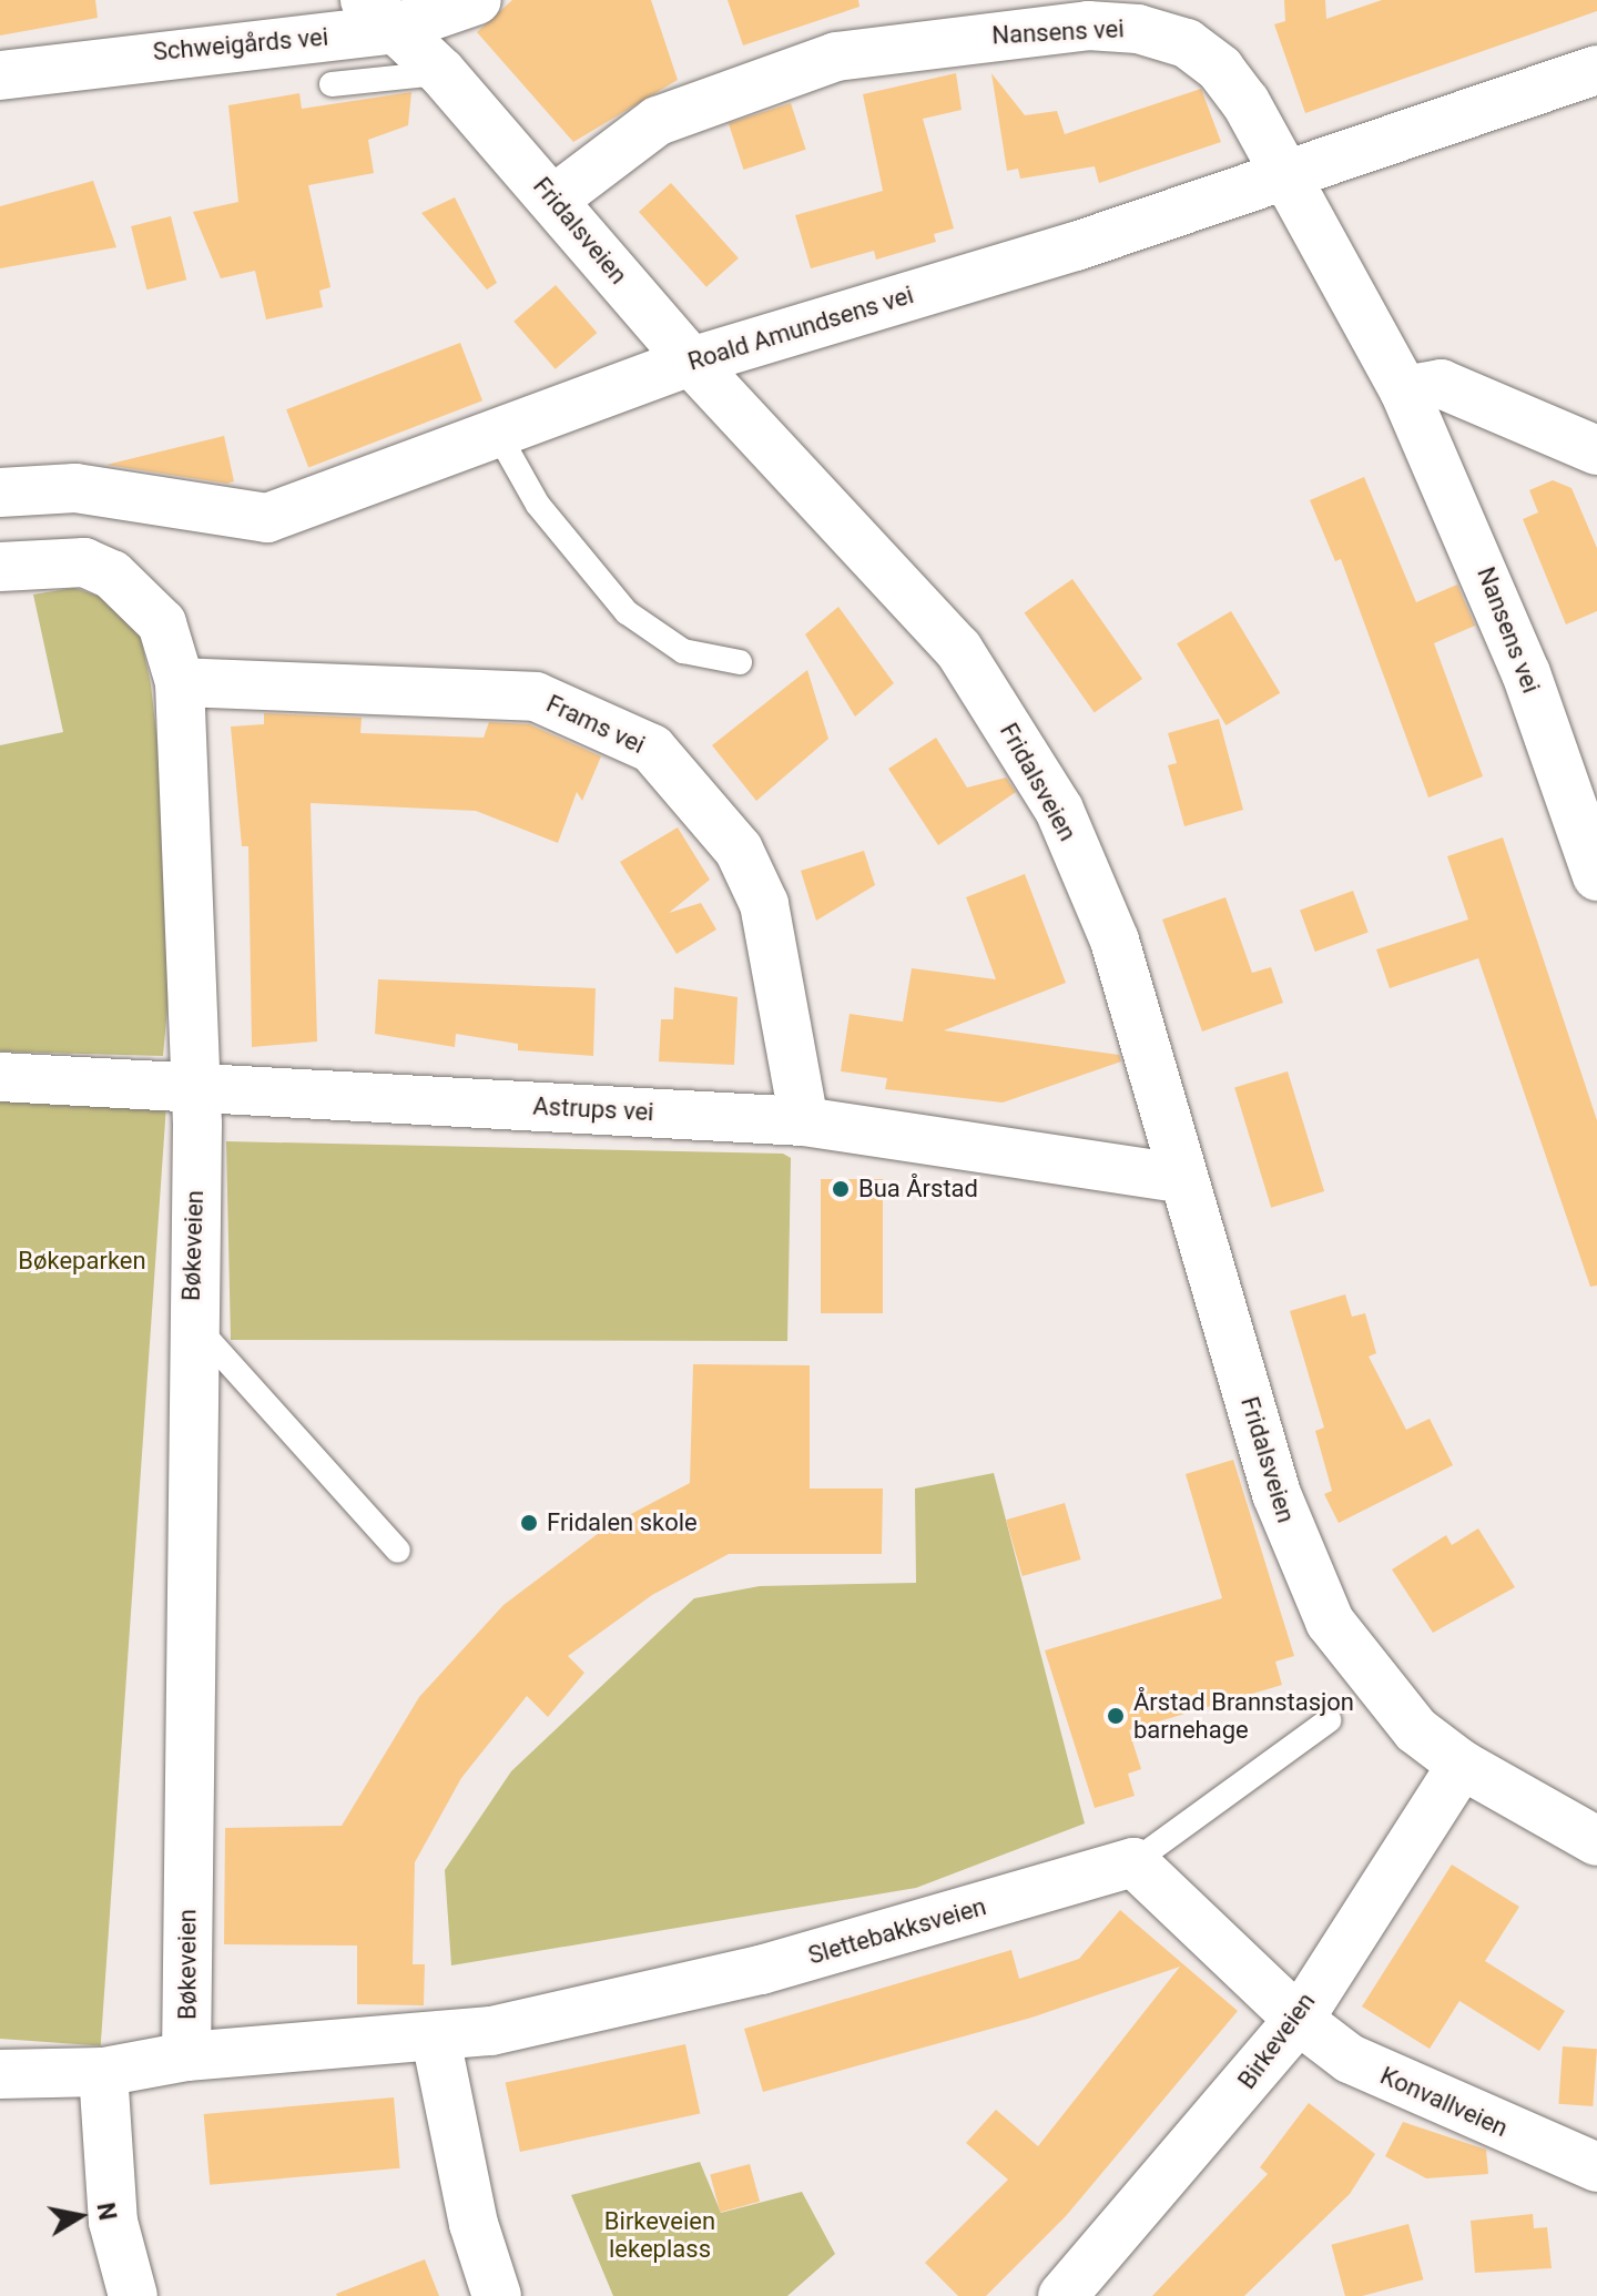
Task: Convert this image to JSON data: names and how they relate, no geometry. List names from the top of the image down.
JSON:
{
  "streets": {
    "street": [
      "Nansens vei",
      "Schweigårds vei",
      "Fridalsveien",
      "Roald Amundsens vei",
      "Frams vei",
      "Astrups vei",
      "Bøkeveien",
      "Slettebakksveien",
      "Birkeveien",
      "Konvallveien"
    ]
  },
  "crossings": [
    ["Nansens vei", "Fridalsveien"],
    ["Nansens vei", "Roald Amundsens vei"],
    ["Schweigårds vei", "Fridalsveien"],
    ["Fridalsveien", "Roald Amundsens vei"],
    ["Fridalsveien", "Astrups vei"],
    ["Fridalsveien", "Birkeveien"],
    ["Frams vei", "Astrups vei"],
    ["Frams vei", "Bøkeveien"],
    ["Astrups vei", "Bøkeveien"],
    ["Bøkeveien", "Slettebakksveien"],
    ["Birkeveien", "Konvallveien"]
  ],
  "parks": ["Bøkeparken", "Birkeveien lekeplass"],
  "places": ["Bua Årstad", "Fridalen skole", "Årstad Brannstasjon barnehage"],
  "north": "right"
}
